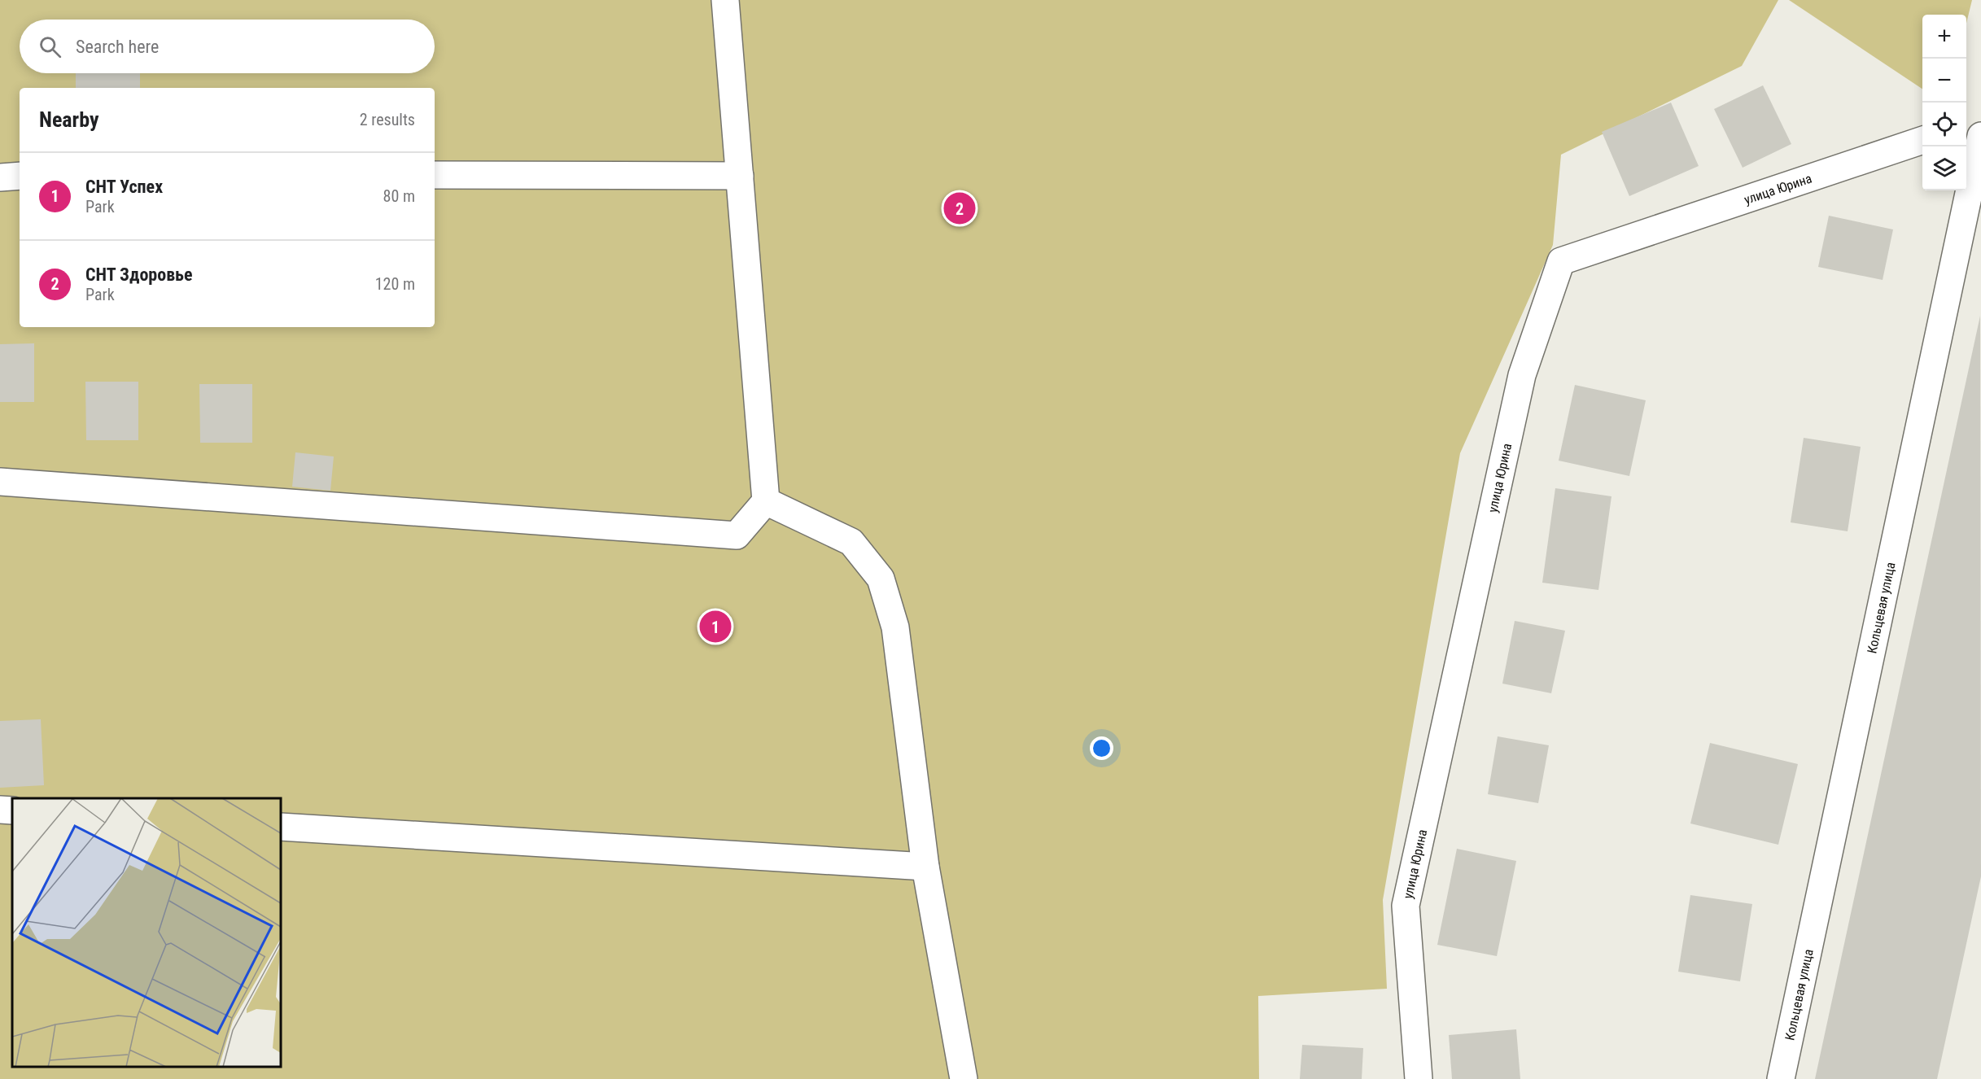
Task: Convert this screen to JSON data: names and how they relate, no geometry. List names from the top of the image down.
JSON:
{
  "streets": {
    "street": ["улица Юрина", "Кольцевая улица"]
  },
  "page": {
    "map_buttons": ["+", "−"],
    "search": "Search here",
    "heading": ["Nearby", "2 results"],
    "list": [
      {
        "mark": "1",
        "name": "СНТ Успех",
        "note": "Park",
        "value": "80 m"
      },
      {
        "mark": "2",
        "name": "СНТ Здоровье",
        "note": "Park",
        "value": "120 m"
      }
    ],
    "pins": ["2", "1"]
  }
}
